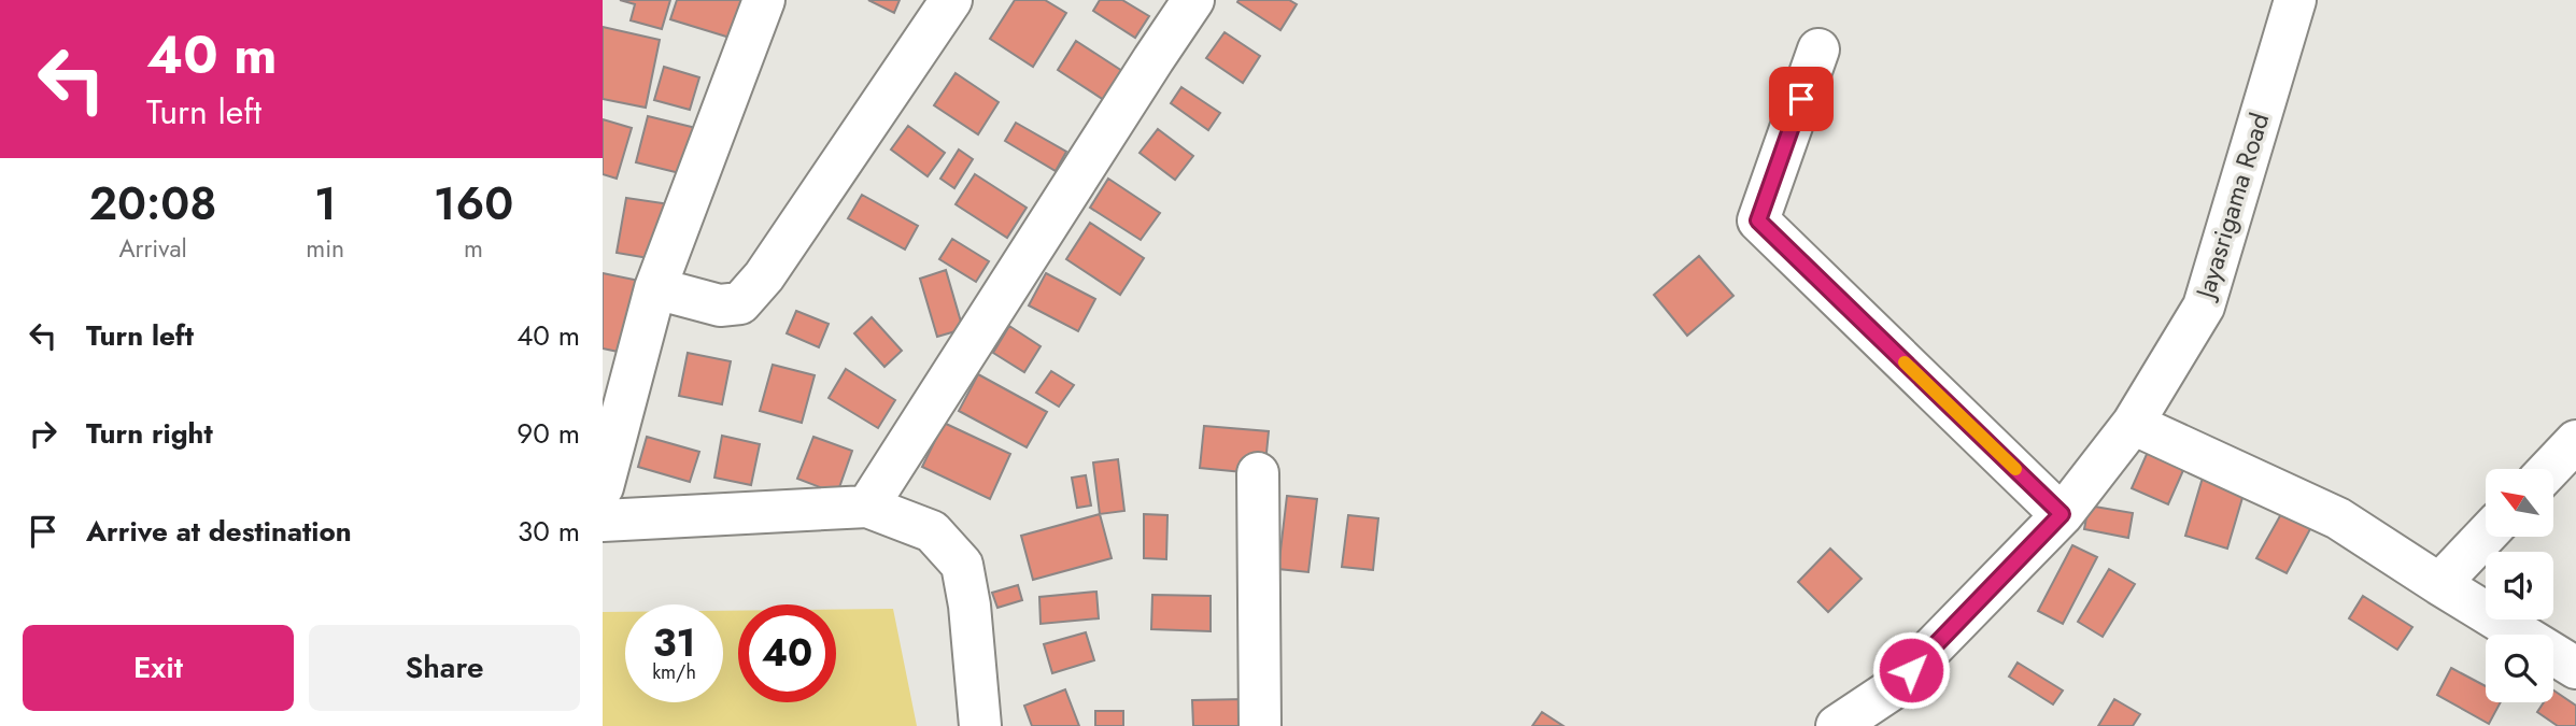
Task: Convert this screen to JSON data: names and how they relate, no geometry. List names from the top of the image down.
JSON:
{
  "streets": {
    "street": ["Jayasrigama Road"]
  },
  "north": "top left",
  "page": {
    "turn": ["40 m", "Turn left"],
    "eta": [
      "20:08",
      "Arrival",
      "1",
      "min",
      "160",
      "m"
    ],
    "list": [
      {
        "name": "Turn left",
        "value": "40 m"
      },
      {
        "name": "Turn right",
        "value": "90 m"
      },
      {
        "name": "Arrive at destination",
        "value": "30 m"
      }
    ],
    "speed": "31 km/h",
    "limit": "40",
    "buttons": ["Exit", "Share"]
  }
}
